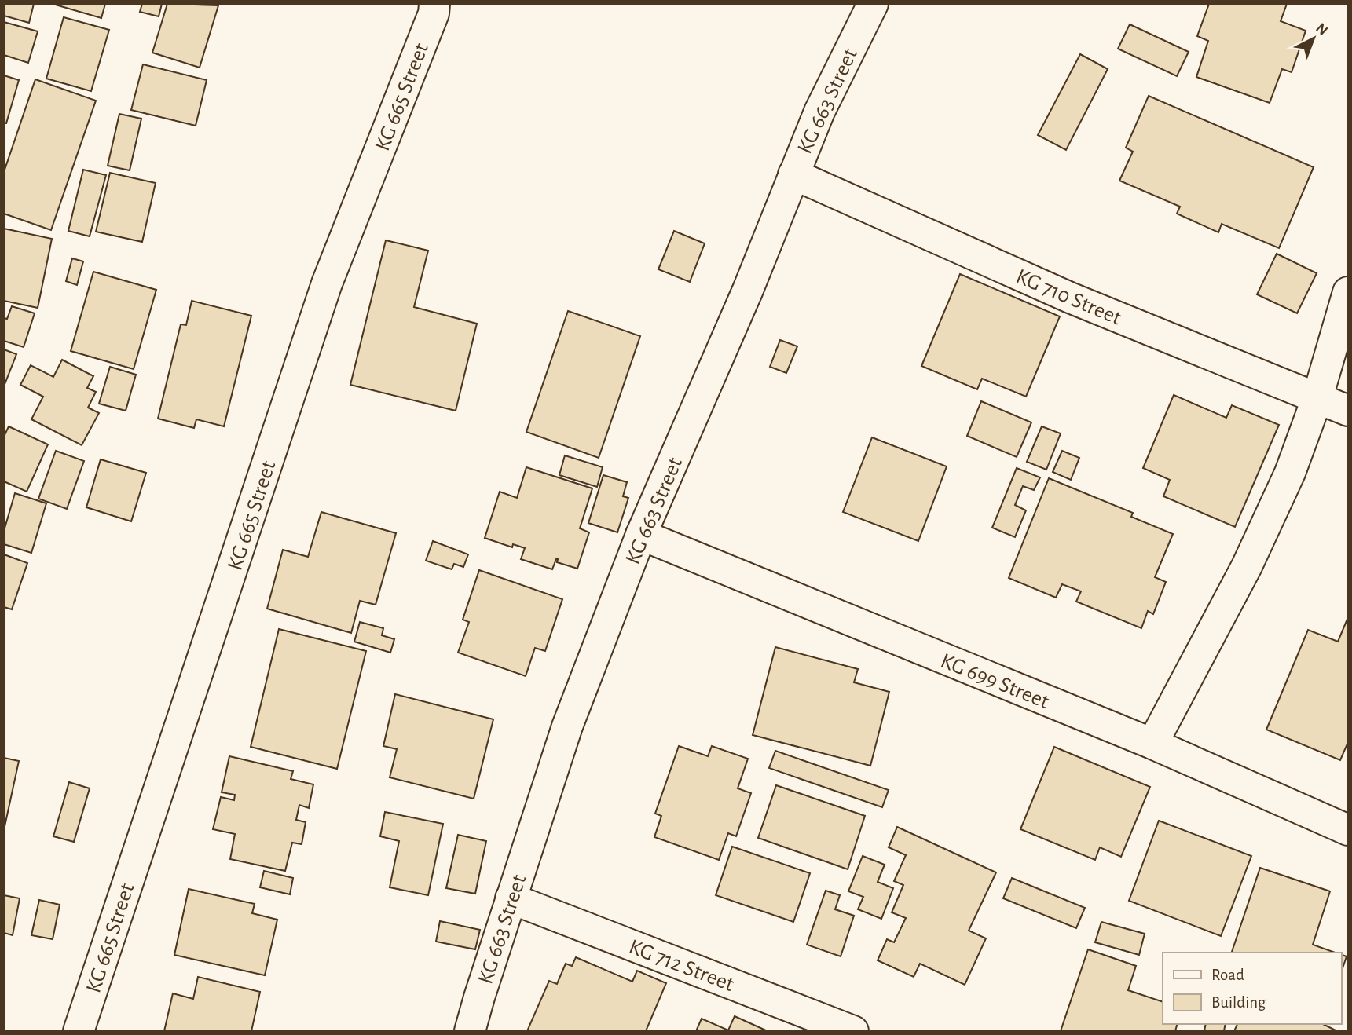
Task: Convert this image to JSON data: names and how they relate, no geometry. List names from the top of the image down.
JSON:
{
  "streets": {
    "street": [
      "KG 665 Street",
      "KG 663 Street",
      "KG 710 Street",
      "KG 699 Street",
      "KG 712 Street"
    ]
  },
  "crossings": [
    ["KG 663 Street", "KG 710 Street"],
    ["KG 663 Street", "KG 699 Street"],
    ["KG 663 Street", "KG 712 Street"]
  ],
  "legend": ["Road", "Building"],
  "north": "top right"
}
